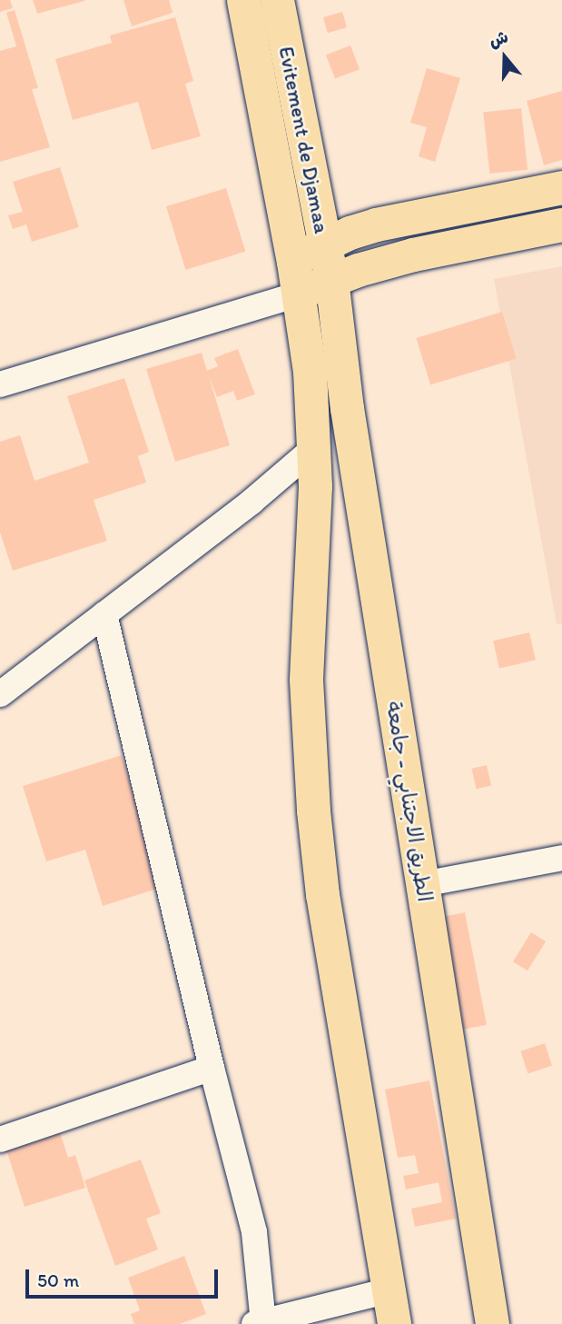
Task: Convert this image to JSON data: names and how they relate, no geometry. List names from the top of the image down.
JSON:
{
  "streets": {
    "main road": ["Evitement de Djamaa", "الطريق الاجتنابي - جامعة"]
  },
  "crossings": [
    ["Evitement de Djamaa", "الطريق الاجتنابي - جامعة"]
  ],
  "scale_bar": "50 m",
  "north": "top"
}
